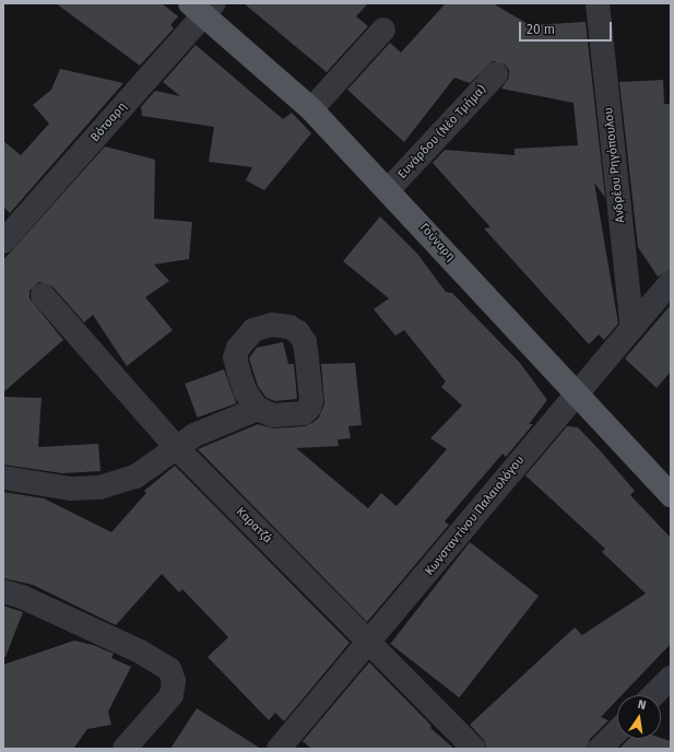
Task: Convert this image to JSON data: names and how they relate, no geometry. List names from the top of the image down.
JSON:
{
  "streets": {
    "main road": ["Γούναρη"],
    "street": [
      "Βότσαρη",
      "Ευνάρδου (Νέο Τμήμα)",
      "Ανδρέου Ρηγόπουλου",
      "Κωνσταντίνου Παλαιολόγου",
      "Καρατζά"
    ]
  },
  "crossings": [
    ["Βότσαρη", "Γούναρη"],
    ["Ευνάρδου (Νέο Τμήμα)", "Γούναρη"],
    ["Ανδρέου Ρηγόπουλου", "Κωνσταντίνου Παλαιολόγου"],
    ["Γούναρη", "Κωνσταντίνου Παλαιολόγου"],
    ["Κωνσταντίνου Παλαιολόγου", "Καρατζά"]
  ],
  "scale_bar": "20 m",
  "north": "top"
}
